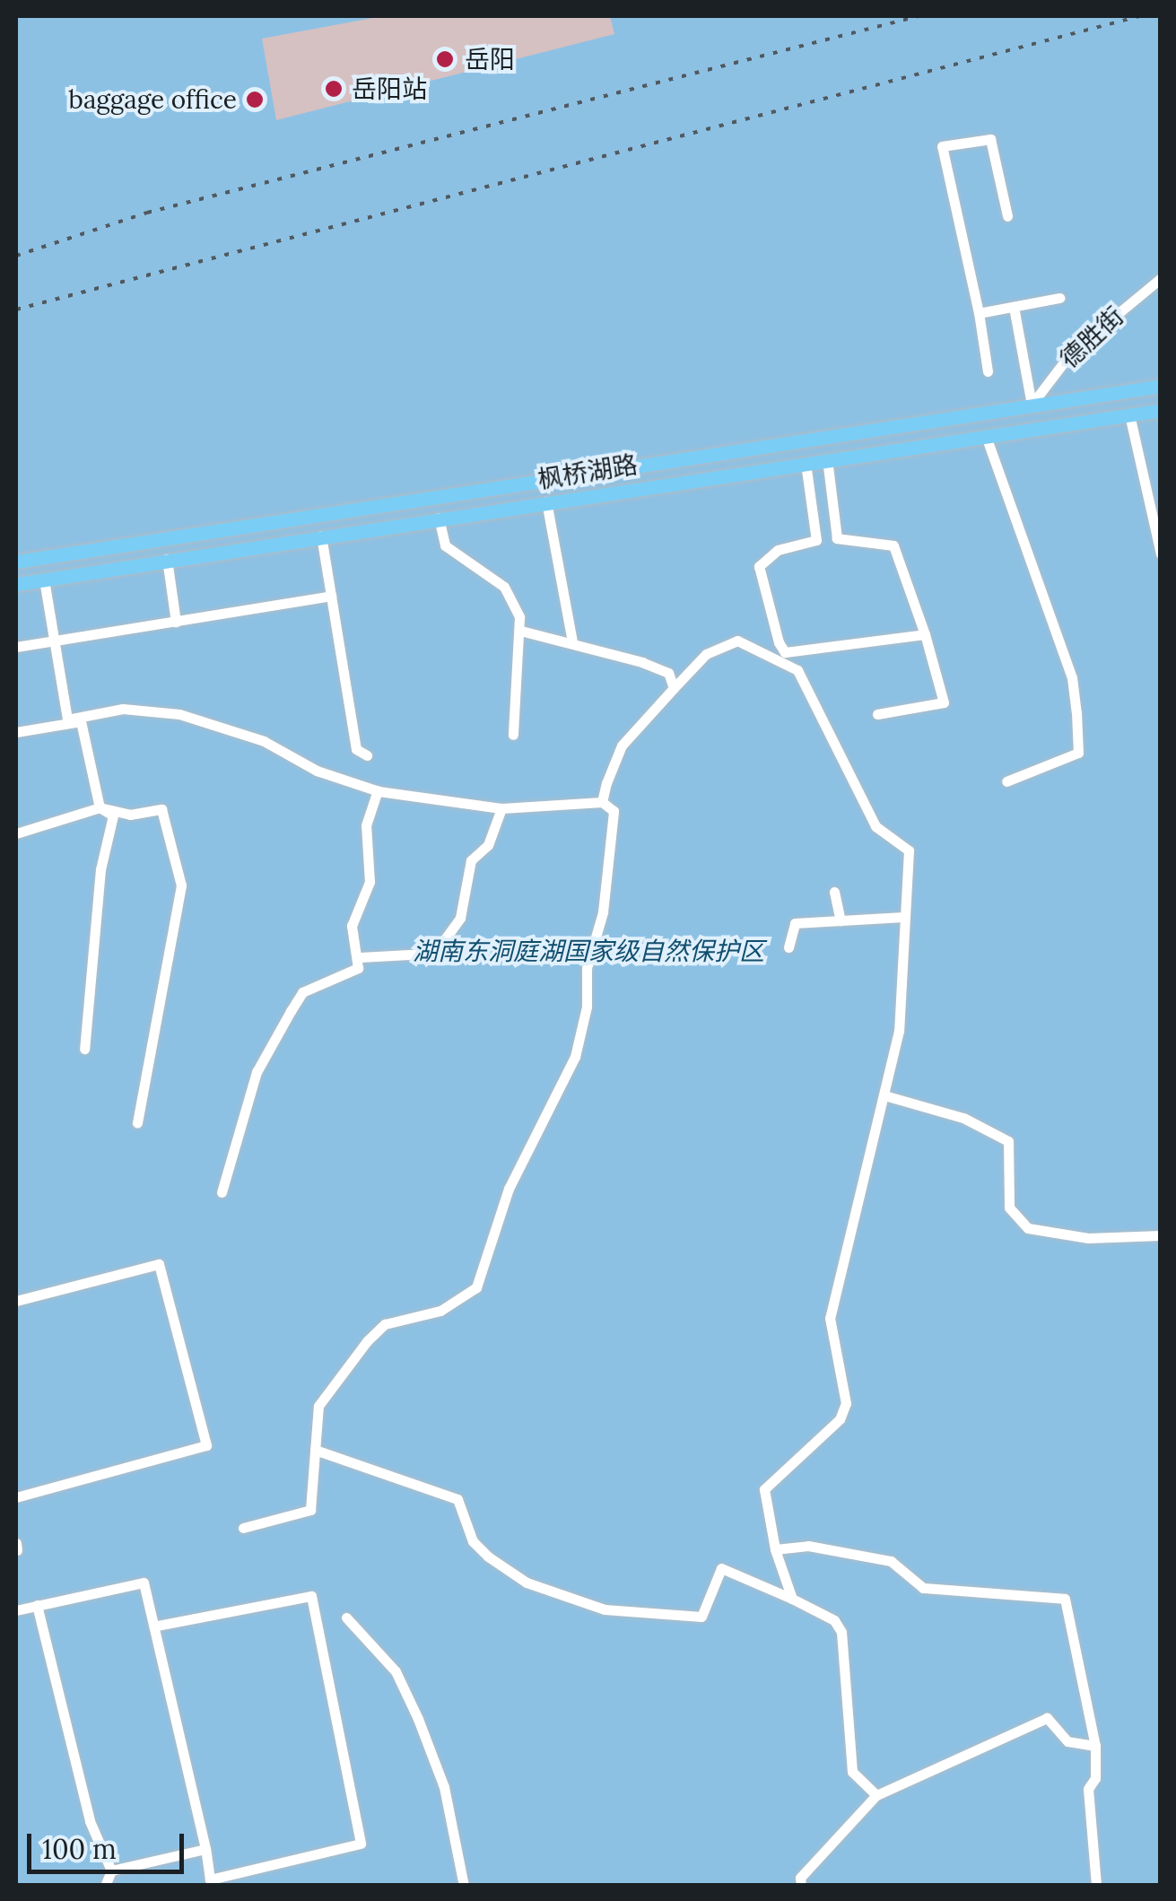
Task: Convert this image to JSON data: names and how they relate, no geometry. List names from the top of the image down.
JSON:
{
  "streets": {
    "main road": ["枫桥湖路"],
    "street": ["德胜街"]
  },
  "crossings": [
    ["德胜街", "枫桥湖路"]
  ],
  "parks": ["湖南东洞庭湖国家级自然保护区"],
  "places": ["岳阳", "岳阳站", "baggage office"],
  "scale_bar": "100 m"
}
